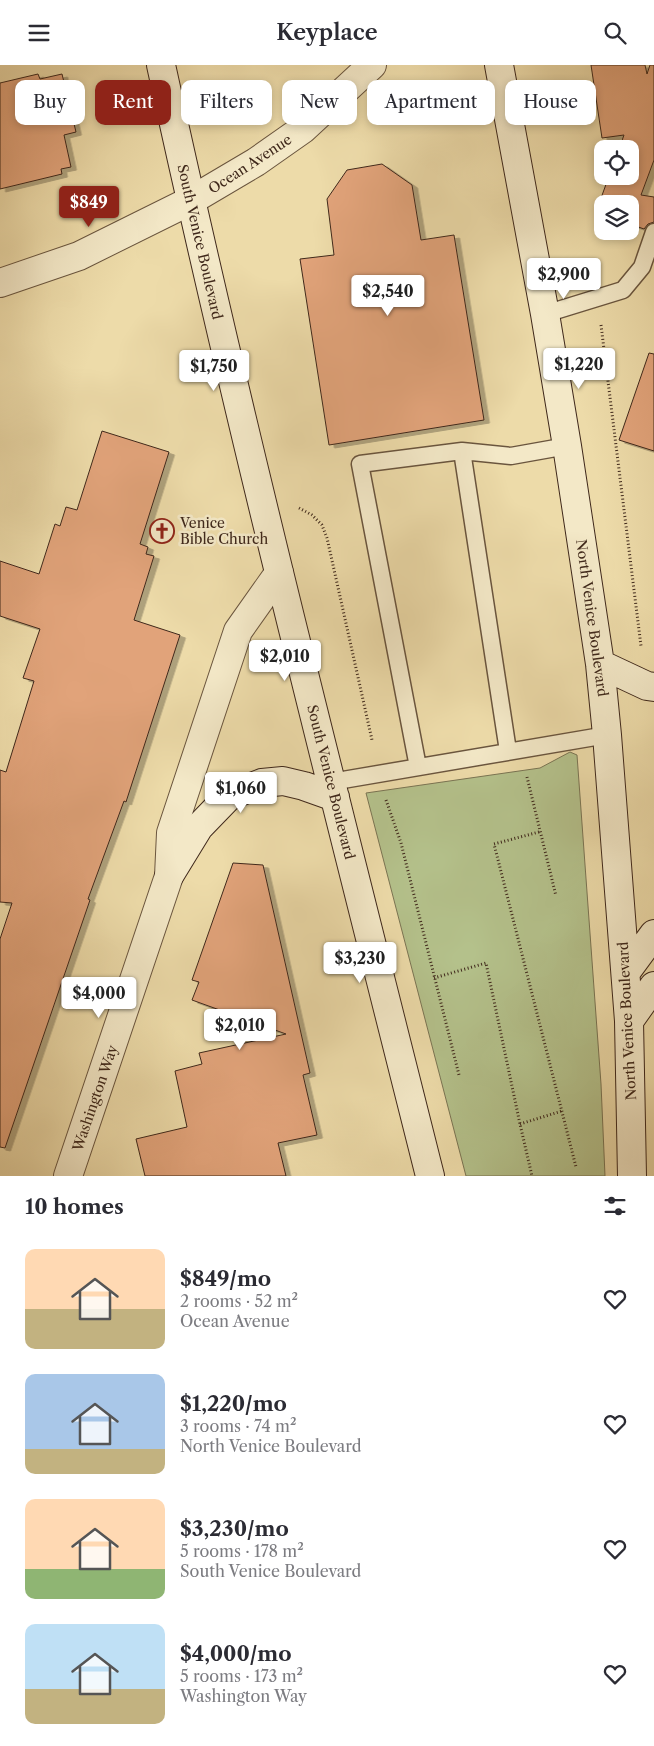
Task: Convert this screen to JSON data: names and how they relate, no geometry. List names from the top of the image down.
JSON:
{
  "streets": {
    "main road": [
      "Ocean Avenue",
      "South Venice Boulevard",
      "North Venice Boulevard",
      "Washington Way"
    ]
  },
  "crossings": [
    ["Ocean Avenue", "South Venice Boulevard"],
    ["South Venice Boulevard", "Washington Way"]
  ],
  "places": {
    "church": ["Venice Bible Church"]
  },
  "page": {
    "header": "Keyplace",
    "chip": [
      "Buy",
      "Rent",
      "Filters",
      "New",
      "Apartment",
      "House"
    ],
    "price": [
      "$849",
      "$2,900",
      "$2,540",
      "$1,220",
      "$1,750",
      "$2,010",
      "$1,060",
      "$3,230",
      "$4,000",
      "$2,010"
    ],
    "heading": "10 homes",
    "list": [
      {
        "name": "$849/mo",
        "note": "2 rooms · 52 m² · Ocean Avenue"
      },
      {
        "name": "$1,220/mo",
        "note": "3 rooms · 74 m² · North Venice Boulevard"
      },
      {
        "name": "$3,230/mo",
        "note": "5 rooms · 178 m² · South Venice Boulevard"
      },
      {
        "name": "$4,000/mo",
        "note": "5 rooms · 173 m² · Washington Way"
      }
    ]
  }
}
